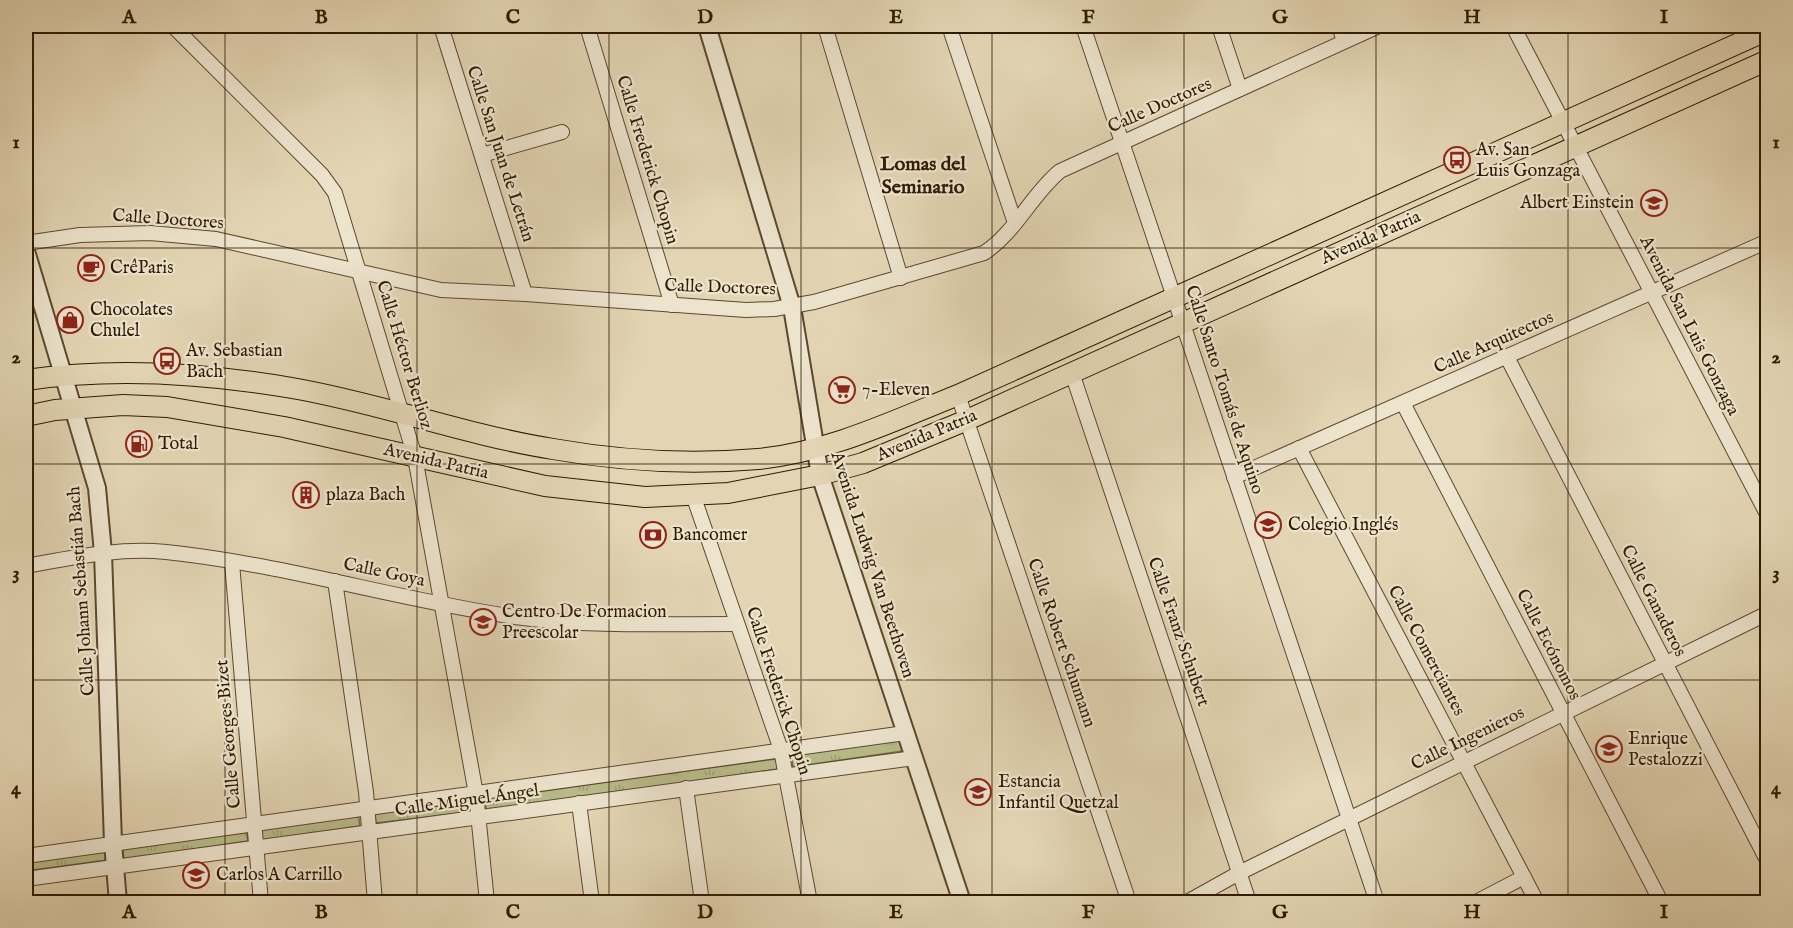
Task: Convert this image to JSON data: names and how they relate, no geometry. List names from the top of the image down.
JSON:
{
  "streets": {
    "main road": ["Avenida Patria"],
    "street": [
      "Calle Doctores",
      "Calle San Juan de Letrán",
      "Calle Frederick Chopin",
      "Avenida San Luis Gonzaga",
      "Calle Arquitectos",
      "Calle Héctor Berlioz",
      "Calle Santo Tomás de Aquino",
      "Avenida Ludwig Van Beethoven",
      "Calle Goya",
      "Calle Johann Sebastián Bach",
      "Calle Ganaderos",
      "Calle Franz Schubert",
      "Calle Robert Schumann",
      "Calle Ecónomos",
      "Calle Comerciantes",
      "Calle Georges Bizet",
      "Calle Ingenieros",
      "Calle Miguel Ángel"
    ]
  },
  "crossings": [
    ["Calle Doctores", "Calle San Juan de Letrán"],
    ["Calle Doctores", "Calle Frederick Chopin"],
    ["Calle Doctores", "Calle Héctor Berlioz"],
    ["Calle Doctores", "Calle Santo Tomás de Aquino"],
    ["Calle Doctores", "Avenida Ludwig Van Beethoven"],
    ["Calle Frederick Chopin", "Avenida Patria"],
    ["Calle Frederick Chopin", "Calle Goya"],
    ["Calle Frederick Chopin", "Calle Miguel Ángel"],
    ["Avenida Patria", "Avenida San Luis Gonzaga"],
    ["Avenida Patria", "Calle Héctor Berlioz"],
    ["Avenida Patria", "Calle Santo Tomás de Aquino"],
    ["Avenida Patria", "Avenida Ludwig Van Beethoven"],
    ["Avenida Patria", "Calle Johann Sebastián Bach"],
    ["Avenida Patria", "Calle Franz Schubert"],
    ["Avenida Patria", "Calle Robert Schumann"],
    ["Avenida San Luis Gonzaga", "Calle Arquitectos"],
    ["Calle Arquitectos", "Calle Santo Tomás de Aquino"],
    ["Calle Arquitectos", "Calle Ganaderos"],
    ["Calle Arquitectos", "Calle Ecónomos"],
    ["Calle Arquitectos", "Calle Comerciantes"],
    ["Calle Héctor Berlioz", "Calle Goya"],
    ["Calle Héctor Berlioz", "Calle Miguel Ángel"],
    ["Calle Santo Tomás de Aquino", "Calle Ingenieros"],
    ["Avenida Ludwig Van Beethoven", "Calle Miguel Ángel"],
    ["Calle Goya", "Calle Johann Sebastián Bach"],
    ["Calle Goya", "Calle Georges Bizet"],
    ["Calle Johann Sebastián Bach", "Calle Miguel Ángel"],
    ["Calle Ganaderos", "Calle Ingenieros"],
    ["Calle Franz Schubert", "Calle Ingenieros"],
    ["Calle Ecónomos", "Calle Ingenieros"],
    ["Calle Comerciantes", "Calle Ingenieros"],
    ["Calle Georges Bizet", "Calle Miguel Ángel"]
  ],
  "districts": ["Lomas del Seminario"],
  "places": {
    "bus stop": ["Av. San Luis Gonzaga", "Av. Sebastian Bach"],
    "school or university": [
      "Albert Einstein",
      "Colegio Inglés",
      "Centro De Formacion Preescolar",
      "Enrique Pestalozzi",
      "Estancia Infantil Quetzal",
      "Carlos A Carrillo"
    ],
    "cafe": ["CrêParis"],
    "shop": ["Chocolates Chulel"],
    "supermarket": ["7-Eleven"],
    "fuel station": ["Total"],
    "building": ["plaza Bach"],
    "bank": ["Bancomer"]
  },
  "grid": {
    "columns": [
      "A",
      "B",
      "C",
      "D",
      "E",
      "F",
      "G",
      "H",
      "I"
    ],
    "rows": [
      "1",
      "2",
      "3",
      "4"
    ]
  }
}
